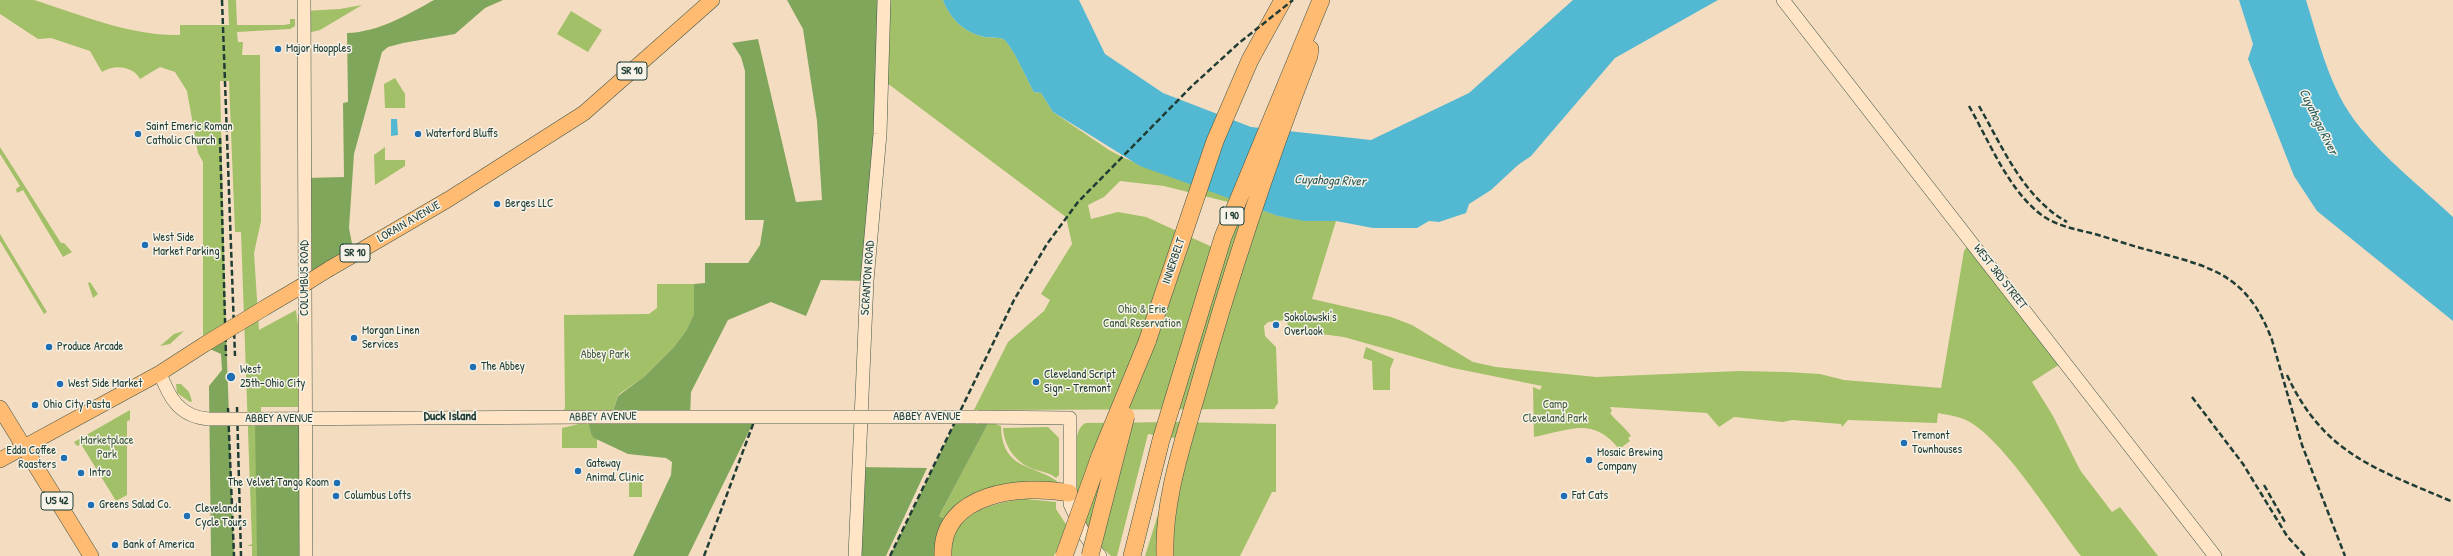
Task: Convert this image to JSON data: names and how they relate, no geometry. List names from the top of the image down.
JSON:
{
  "streets": {
    "highway": ["I 90", "INNERBELT"],
    "main road": ["SR 10", "LORAIN AVENUE", "US 42"],
    "street": [
      "WEST 3RD STREET",
      "COLUMBUS ROAD",
      "SCRANTON ROAD",
      "ABBEY AVENUE"
    ]
  },
  "crossings": [
    ["LORAIN AVENUE", "ABBEY AVENUE"],
    ["LORAIN AVENUE", "US 42"],
    ["COLUMBUS ROAD", "ABBEY AVENUE"]
  ],
  "districts": ["Duck Island"],
  "water": ["Cuyahoga River"],
  "parks": [
    "Ohio & Erie Canal Reservation",
    "Abbey Park",
    "Camp Cleveland Park",
    "Marketplace Park"
  ],
  "places": [
    "Major Hoopples",
    "Saint Emeric Roman Catholic Church",
    "Waterford Bluffs",
    "Berges LLC",
    "West Side Market Parking",
    "Sokolowski's Overlook",
    "Morgan Linen Services",
    "Produce Arcade",
    "The Abbey",
    "West 25th–Ohio City",
    "Cleveland Script Sign - Tremont",
    "West Side Market",
    "Ohio City Pasta",
    "Tremont Townhouses",
    "Edda Coffee Roasters",
    "Mosaic Brewing Company",
    "Gateway Animal Clinic",
    "Intro",
    "The Velvet Tango Room",
    "Columbus Lofts",
    "Fat Cats",
    "Greens Salad Co.",
    "Cleveland Cycle Tours",
    "Bank of America"
  ]
}
